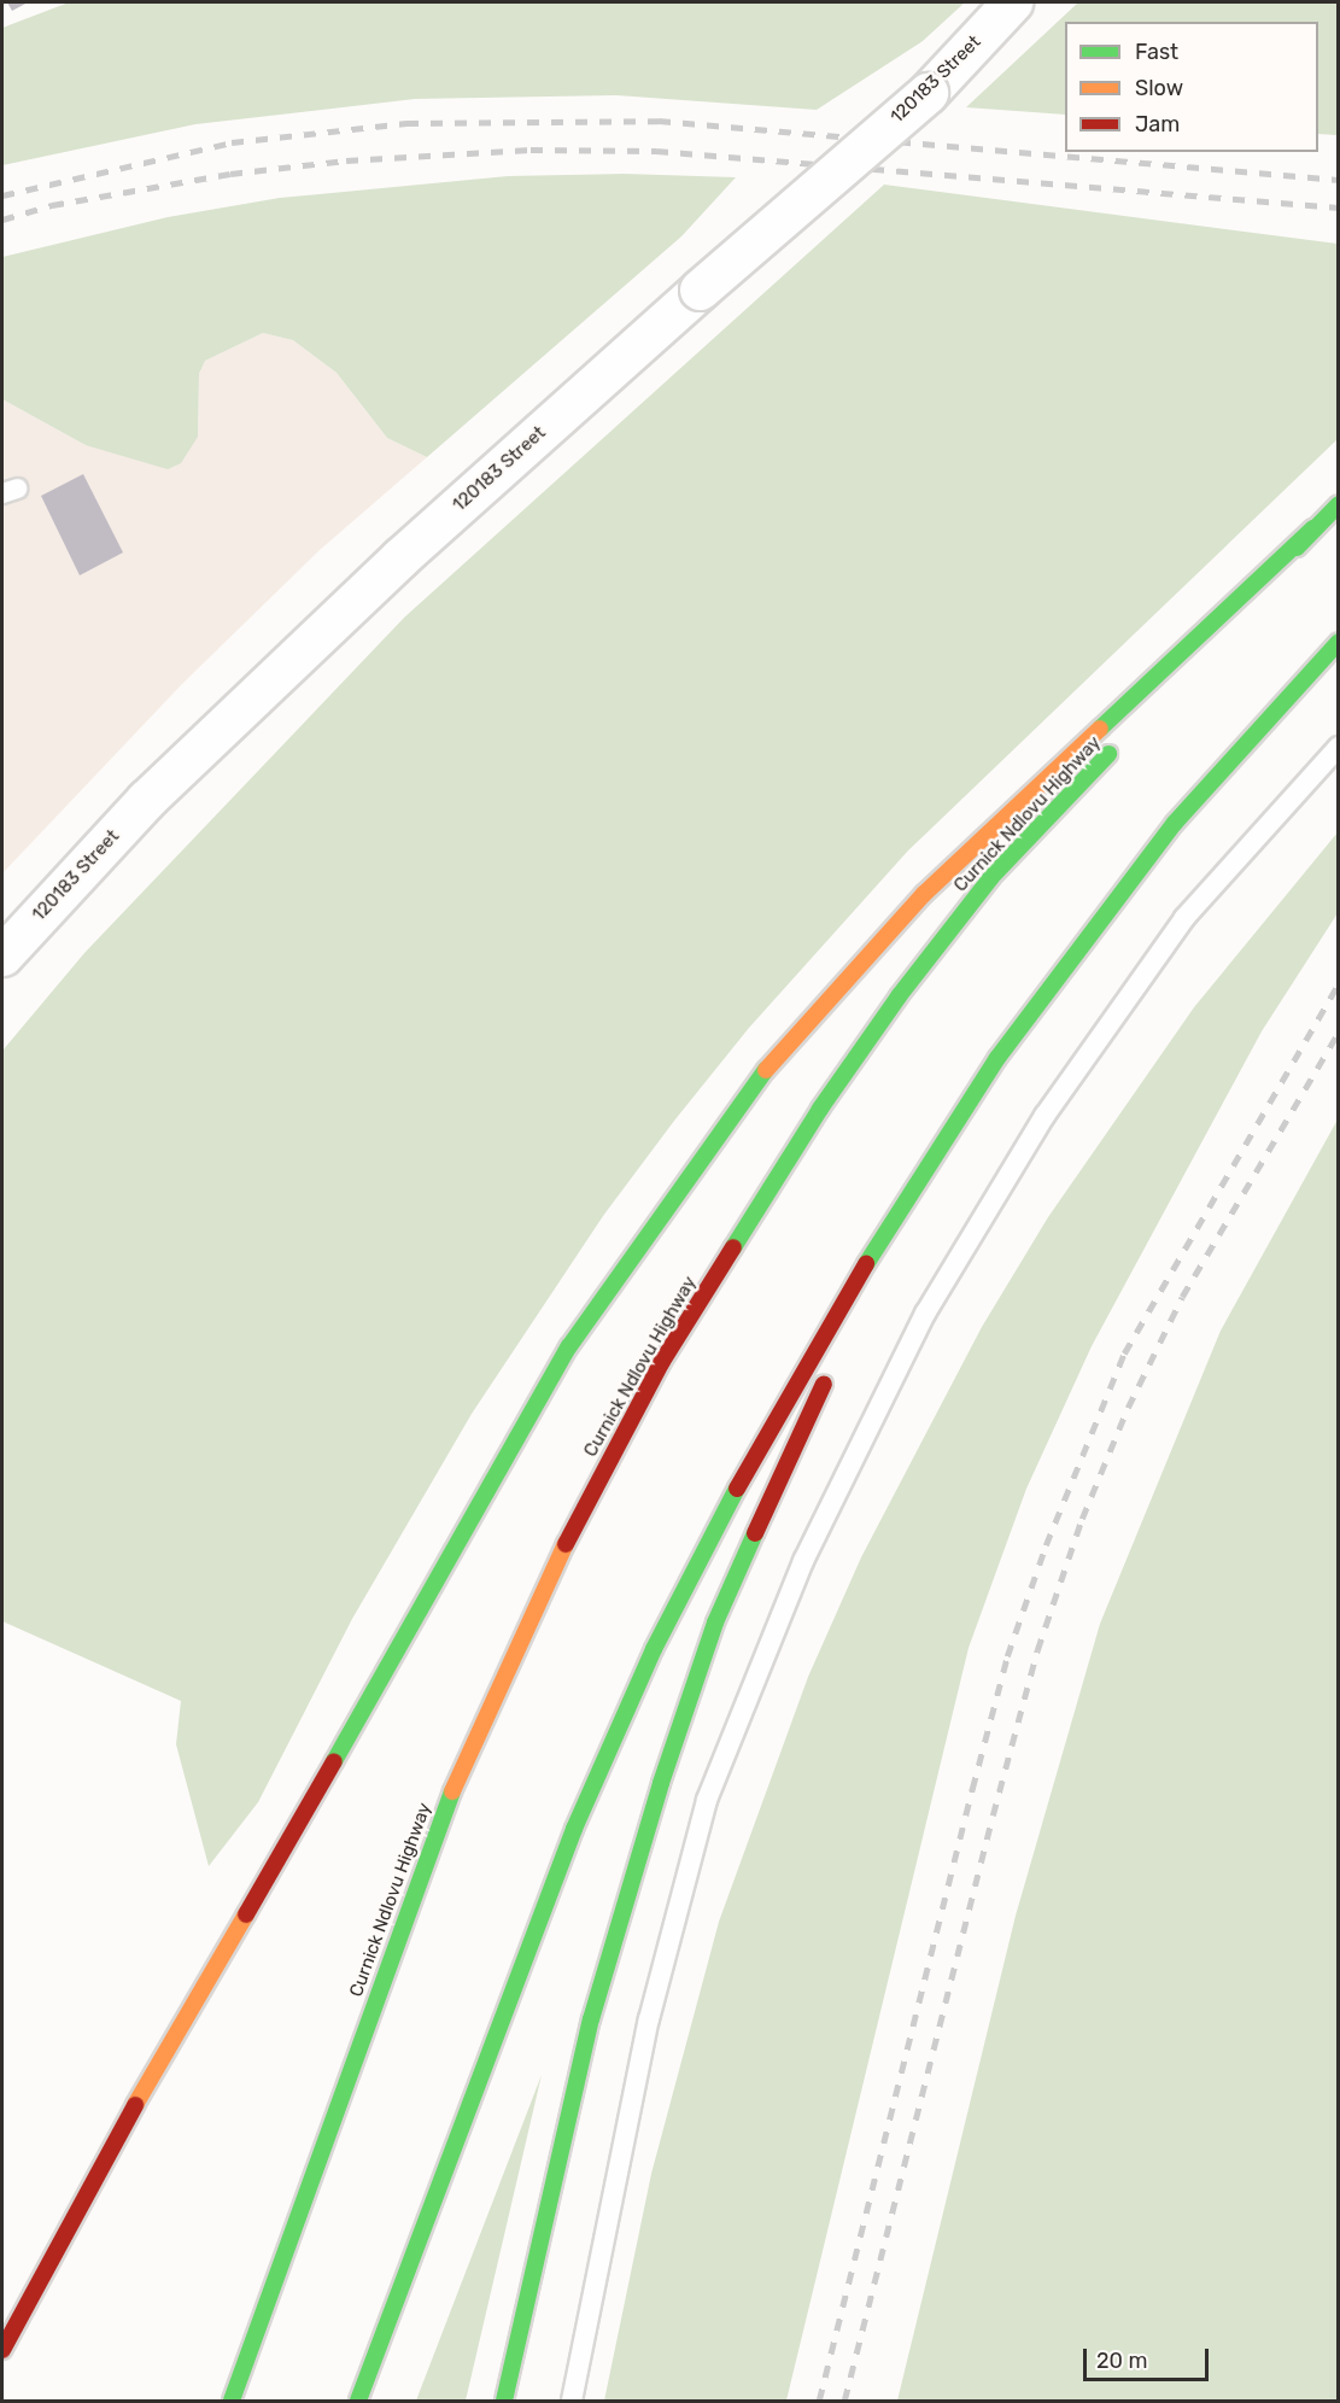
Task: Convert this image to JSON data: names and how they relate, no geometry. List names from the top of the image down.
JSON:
{
  "streets": {
    "main road": ["Curnick Ndlovu Highway"],
    "street": ["120183 Street"]
  },
  "legend": ["Fast", "Slow", "Jam"],
  "scale_bar": "20 m"
}
